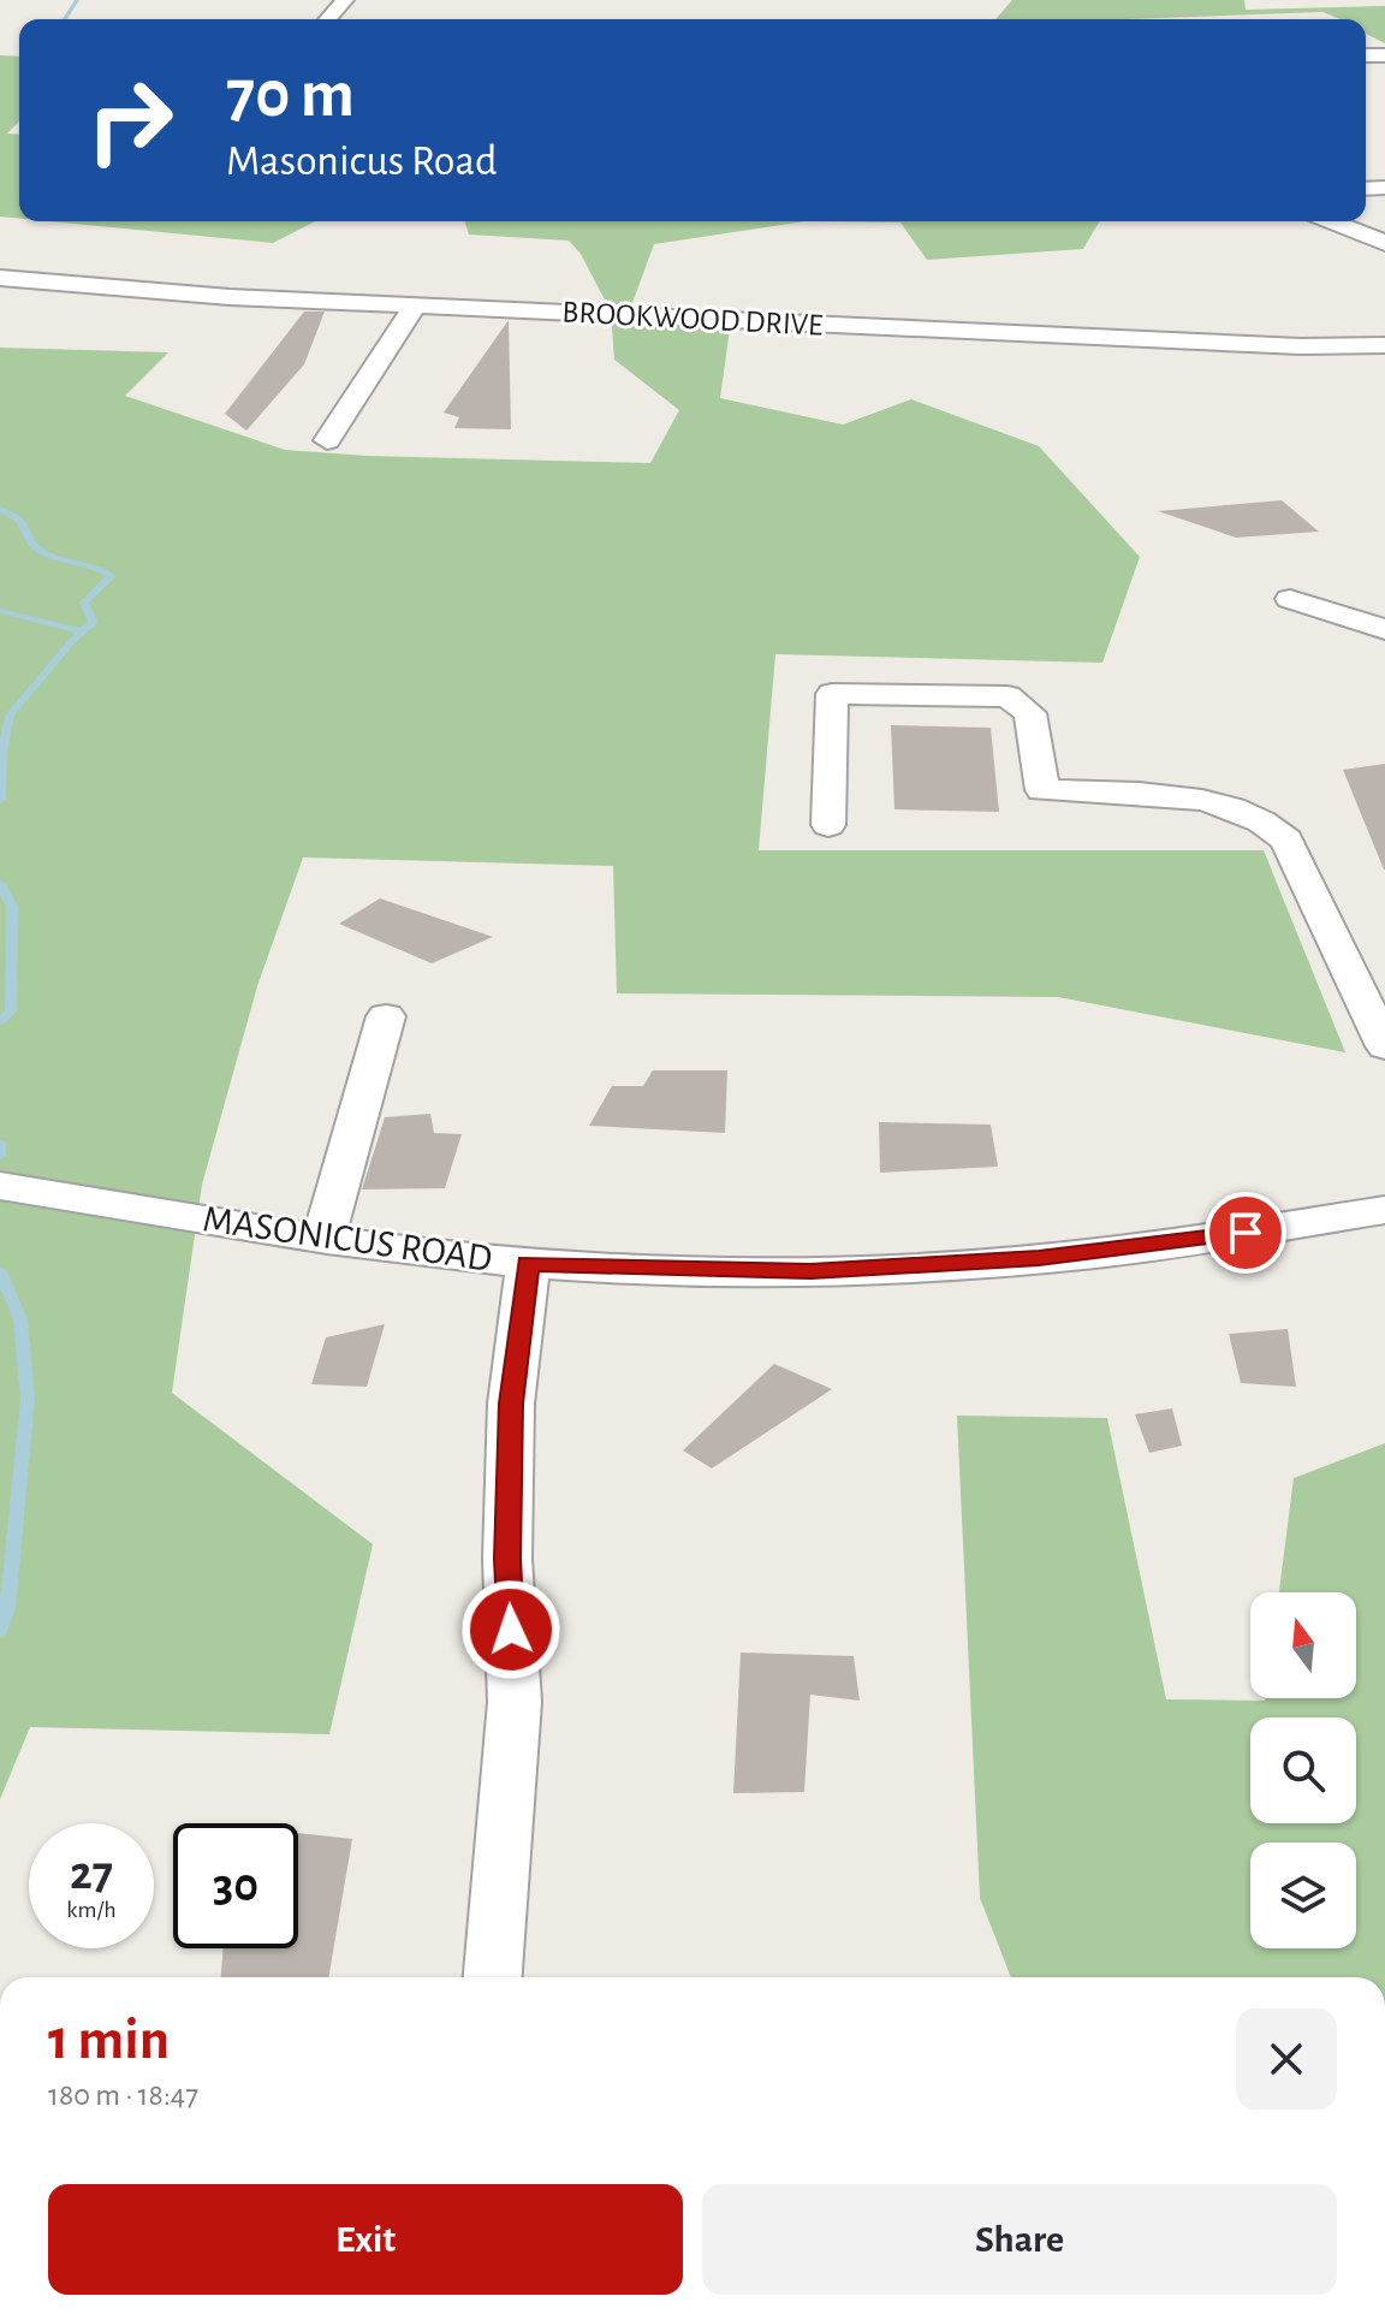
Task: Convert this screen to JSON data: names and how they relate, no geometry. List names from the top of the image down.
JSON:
{
  "streets": {
    "street": ["BROOKWOOD DRIVE", "MASONICUS ROAD"]
  },
  "north": "top",
  "page": {
    "turn": ["70 m", "Masonicus Road"],
    "speed": "27 km/h",
    "limit": "30",
    "heading": ["1 min", "180 m · 18:47"],
    "buttons": ["Exit", "Share"]
  }
}
